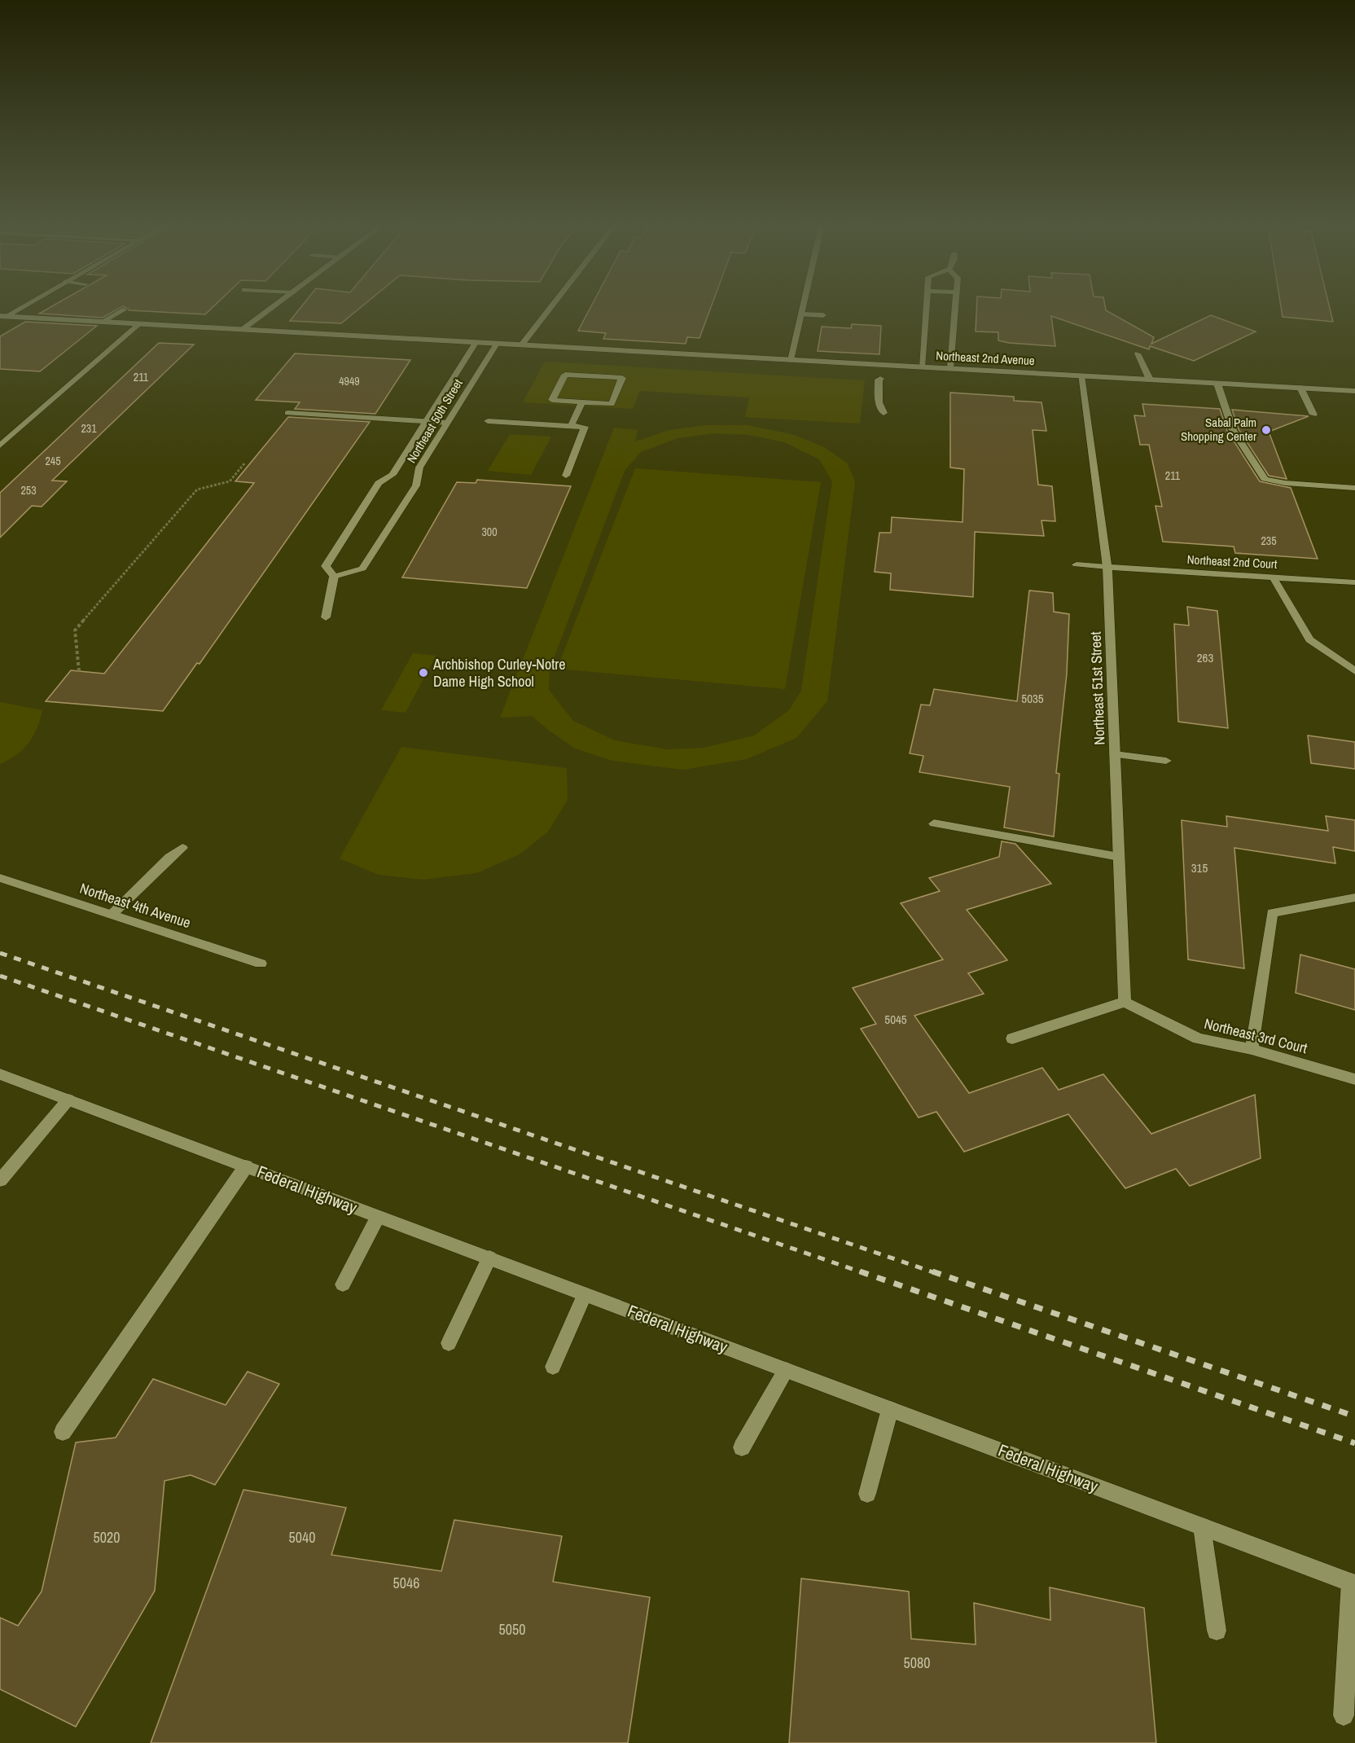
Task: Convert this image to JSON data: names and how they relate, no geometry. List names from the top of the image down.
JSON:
{
  "streets": {
    "street": [
      "Northeast 2nd Avenue",
      "Northeast 50th Street",
      "Northeast 2nd Court",
      "Northeast 51st Street",
      "Northeast 4th Avenue",
      "Northeast 3rd Court",
      "Federal Highway"
    ]
  },
  "crossings": [
    ["Northeast 2nd Avenue", "Northeast 50th Street"],
    ["Northeast 2nd Avenue", "Northeast 51st Street"],
    ["Northeast 2nd Court", "Northeast 51st Street"],
    ["Northeast 51st Street", "Northeast 3rd Court"]
  ],
  "places": ["Sabal Palm Shopping Center", "Archbishop Curley-Notre Dame High School"],
  "house_numbers": [
    "211",
    "4949",
    "231",
    "245",
    "211",
    "253",
    "300",
    "235",
    "263",
    "5035",
    "315",
    "5045",
    "5020",
    "5040",
    "5046",
    "5050",
    "5080"
  ]
}
